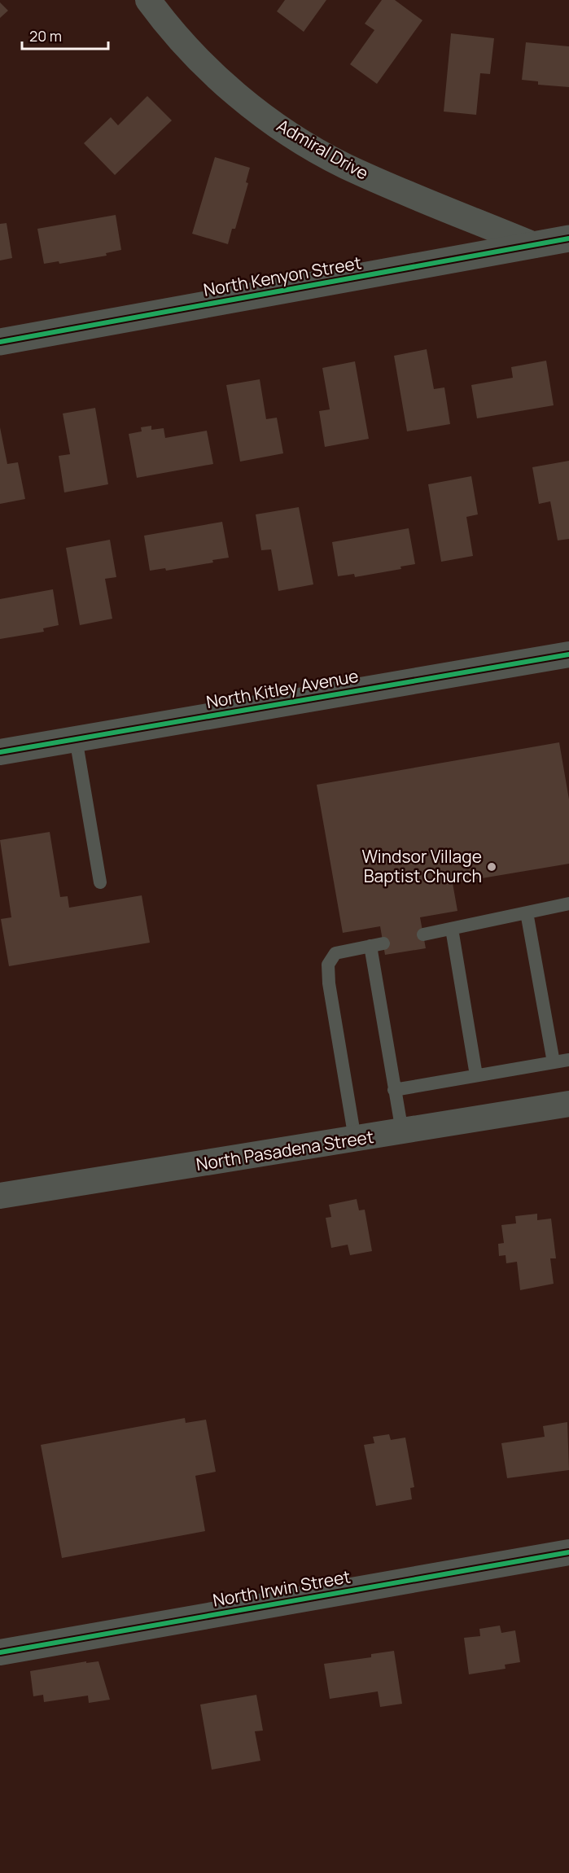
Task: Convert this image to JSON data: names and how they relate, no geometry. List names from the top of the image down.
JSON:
{
  "streets": {
    "street": [
      "Admiral Drive",
      "North Kenyon Street",
      "North Kitley Avenue",
      "North Pasadena Street",
      "North Irwin Street"
    ]
  },
  "crossings": [
    ["Admiral Drive", "North Kenyon Street"]
  ],
  "places": ["Windsor Village Baptist Church"],
  "scale_bar": "20 m"
}
